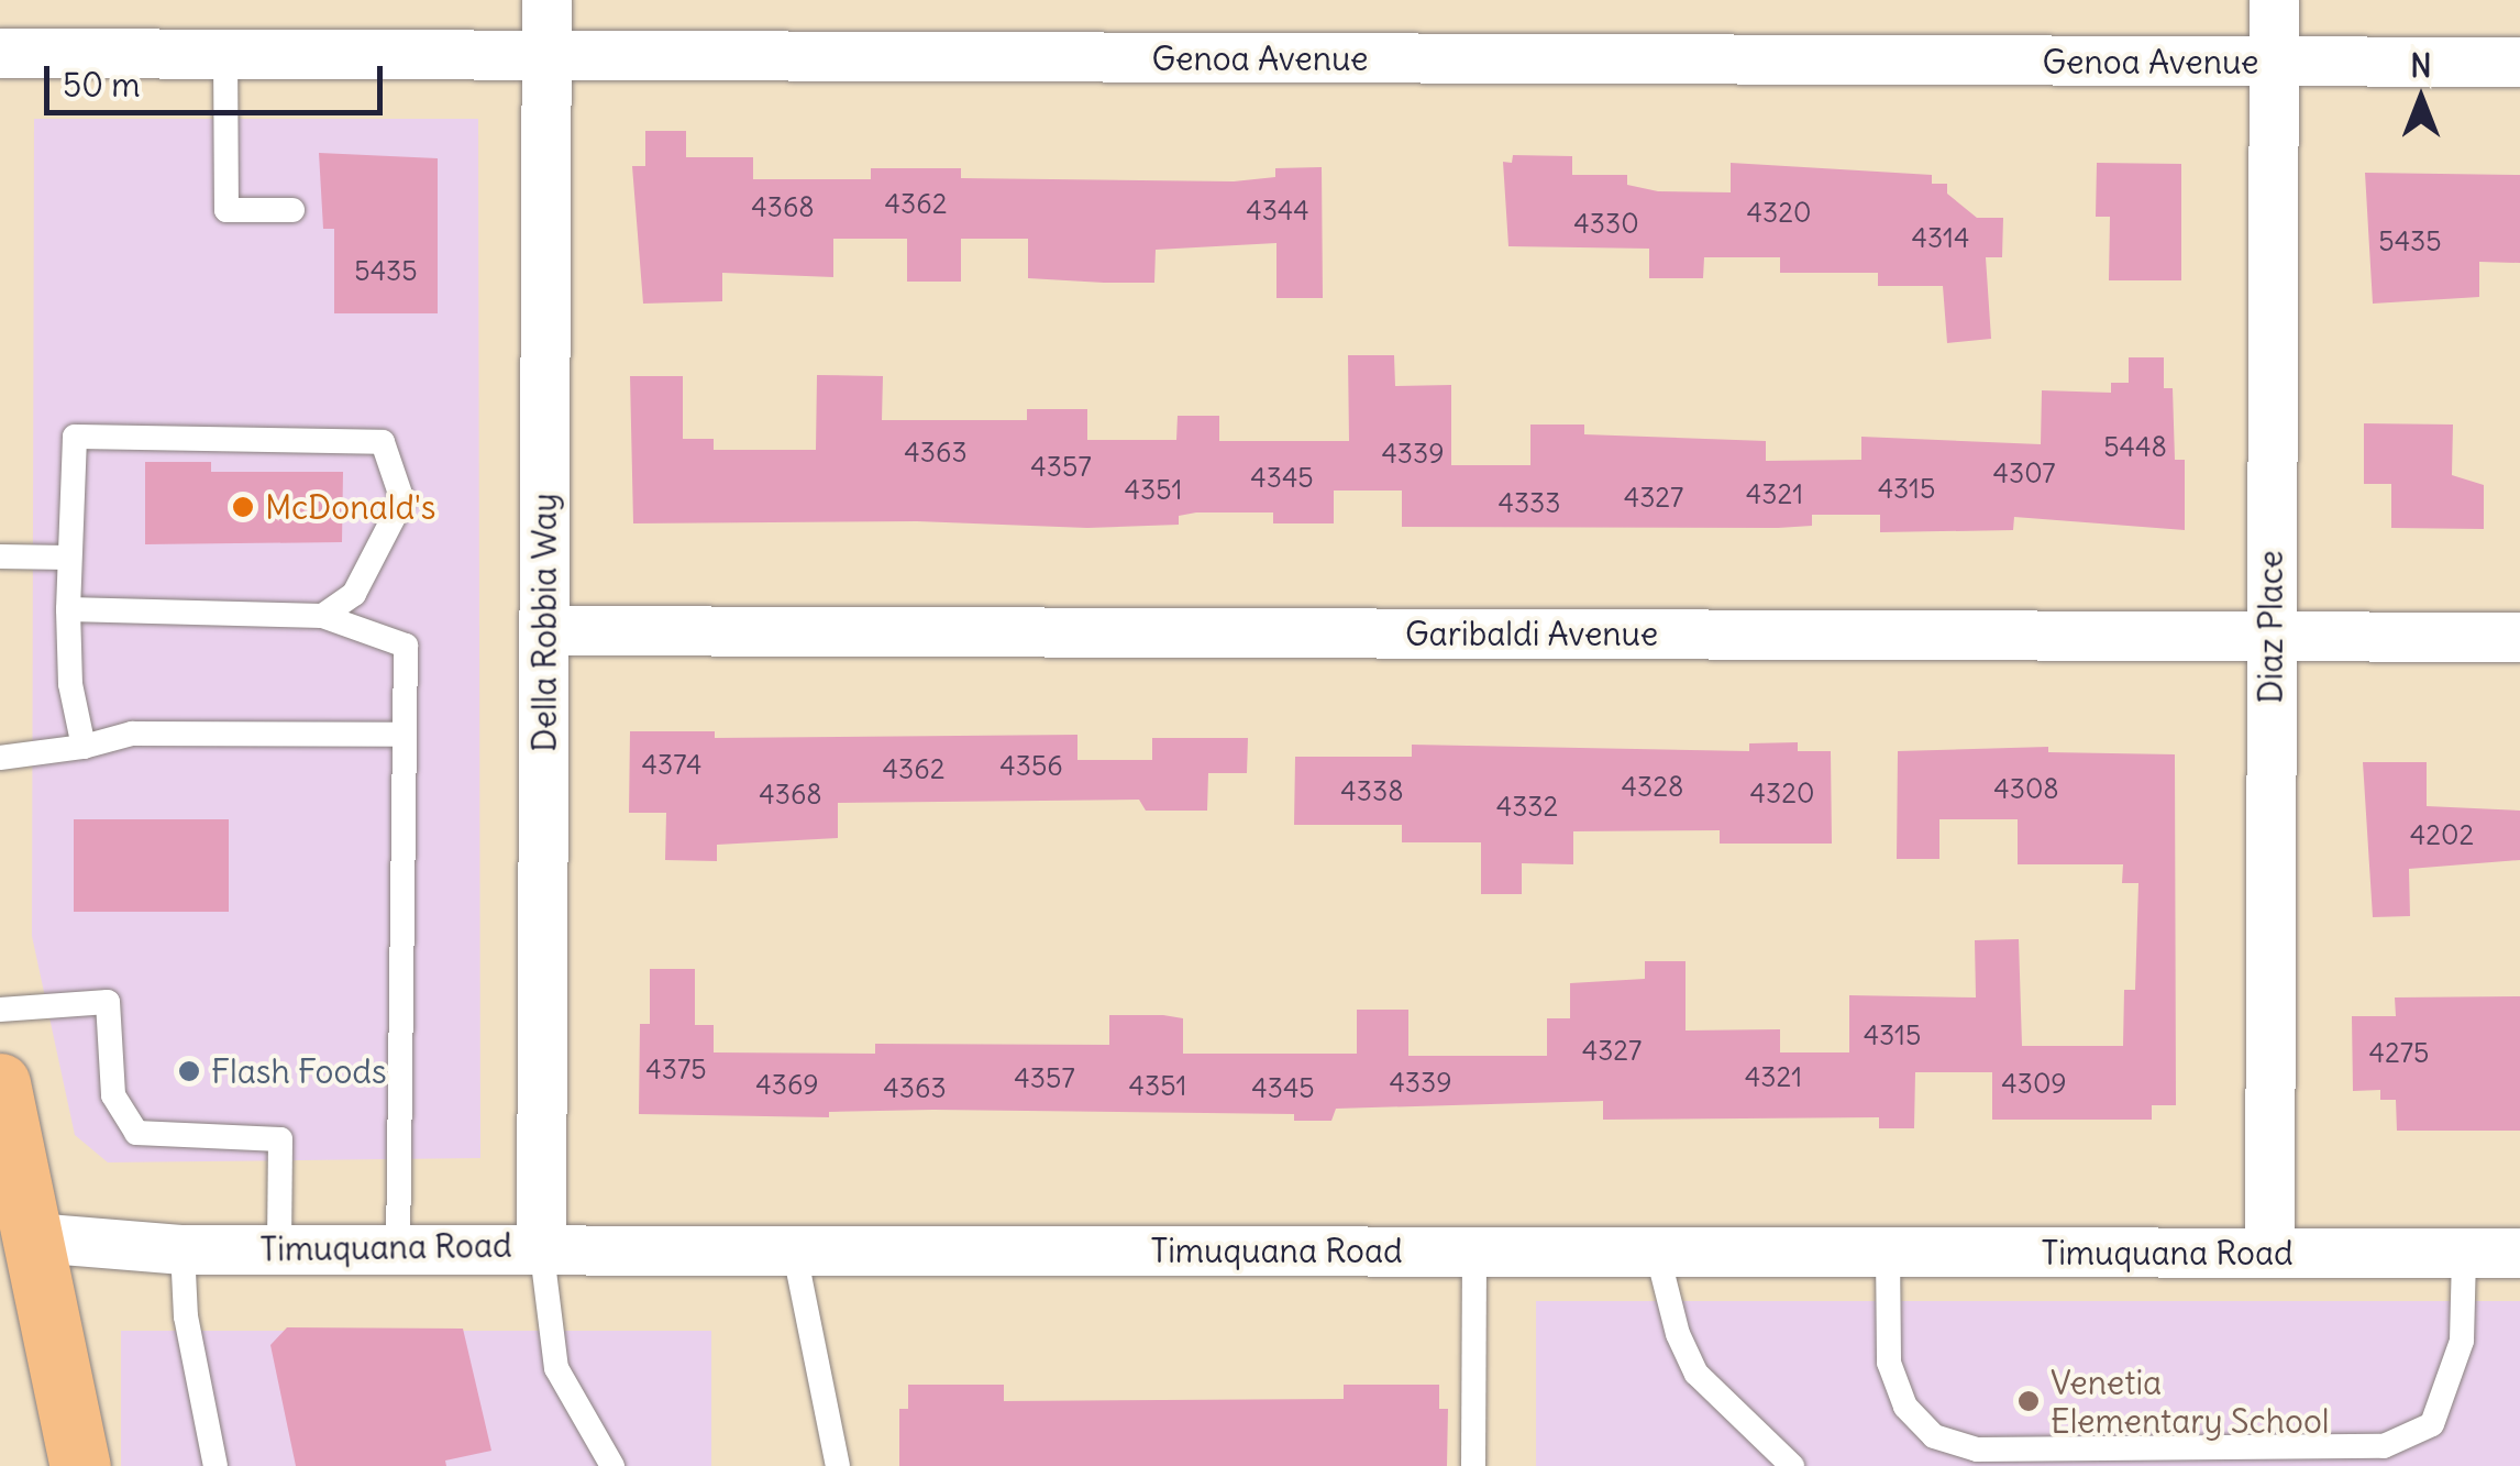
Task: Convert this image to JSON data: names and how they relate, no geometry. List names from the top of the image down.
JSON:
{
  "streets": {
    "street": [
      "Genoa Avenue",
      "Della Robbia Way",
      "Diaz Place",
      "Garibaldi Avenue",
      "Timuquana Road"
    ]
  },
  "crossings": [
    ["Genoa Avenue", "Della Robbia Way"],
    ["Genoa Avenue", "Diaz Place"],
    ["Della Robbia Way", "Garibaldi Avenue"],
    ["Della Robbia Way", "Timuquana Road"],
    ["Diaz Place", "Garibaldi Avenue"],
    ["Diaz Place", "Timuquana Road"]
  ],
  "places": ["McDonald's", "Flash Foods", "Venetia Elementary School"],
  "house_numbers": [
    "4362",
    "4368",
    "4344",
    "4320",
    "4330",
    "4314",
    "5435",
    "5435",
    "5448",
    "4363",
    "4339",
    "4357",
    "4307",
    "4345",
    "4315",
    "4351",
    "4321",
    "4327",
    "4333",
    "4374",
    "4356",
    "4362",
    "4328",
    "4308",
    "4338",
    "4320",
    "4368",
    "4332",
    "4202",
    "4315",
    "4327",
    "4275",
    "4375",
    "4321",
    "4357",
    "4339",
    "4309",
    "4369",
    "4351",
    "4363",
    "4345"
  ],
  "scale_bar": "50 m",
  "north": "top"
}
